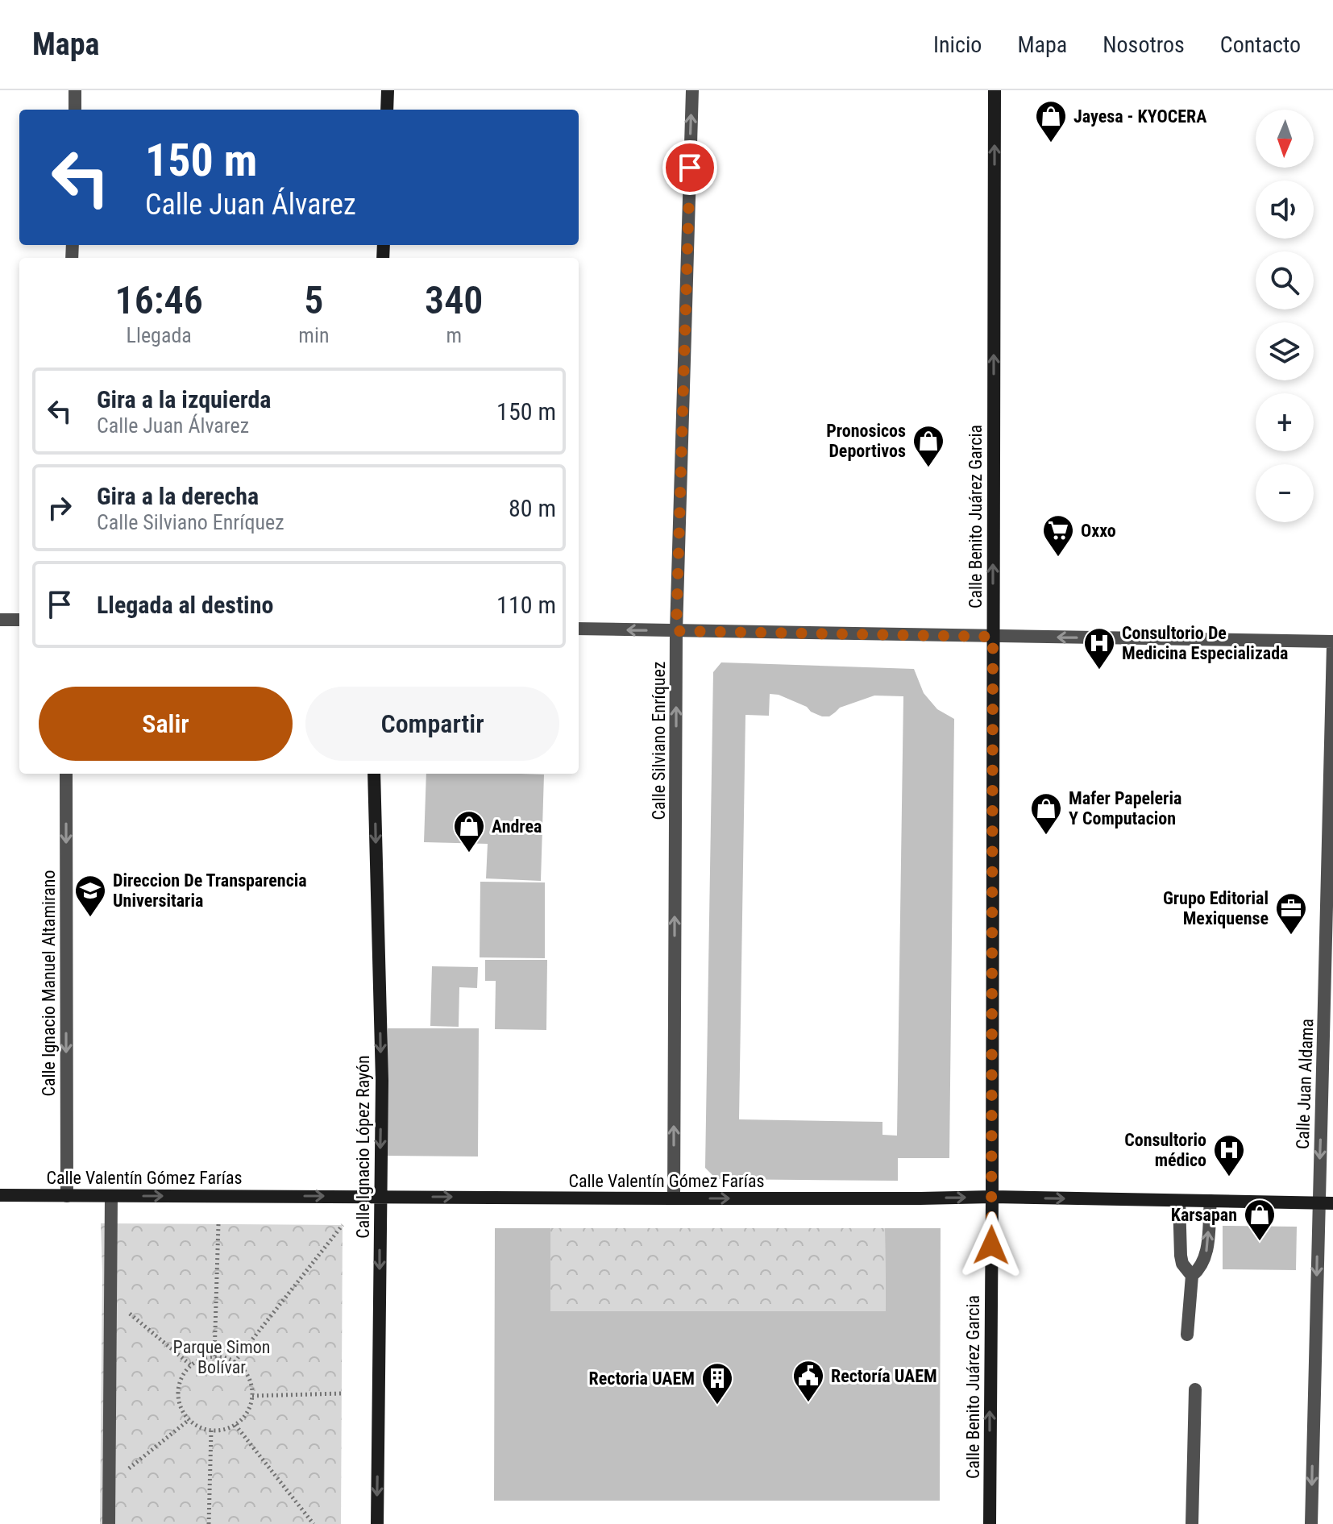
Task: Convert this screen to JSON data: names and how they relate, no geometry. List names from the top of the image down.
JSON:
{
  "streets": {
    "main road": ["Calle Benito Juárez Garcia", "Calle Ignacio López Rayón", "Calle Valentín Gómez Farías"],
    "street": ["Calle Silviano Enríquez", "Calle Ignacio Manuel Altamirano", "Calle Juan Aldama"]
  },
  "crossings": [
    ["Calle Benito Juárez Garcia", "Calle Valentín Gómez Farías"],
    ["Calle Silviano Enríquez", "Calle Valentín Gómez Farías"],
    ["Calle Ignacio Manuel Altamirano", "Calle Valentín Gómez Farías"],
    ["Calle Juan Aldama", "Calle Valentín Gómez Farías"],
    ["Calle Ignacio López Rayón", "Calle Valentín Gómez Farías"]
  ],
  "one_way": [
    "Calle Benito Juárez Garcia",
    "Calle Silviano Enríquez",
    "Calle Ignacio Manuel Altamirano",
    "Calle Juan Aldama",
    "Calle Ignacio López Rayón",
    "Calle Valentín Gómez Farías"
  ],
  "parks": ["Parque Simon Bolívar"],
  "places": {
    "shop": [
      "Jayesa - KYOCERA",
      "Pronosicos Deportivos",
      "Mafer Papeleria Y Computacion",
      "Andrea",
      "Karsapan"
    ],
    "supermarket": ["Oxxo"],
    "hospital": ["Consultorio De Medicina Especializada", "Consultorio médico"],
    "school or university": ["Direccion De Transparencia Universitaria"],
    "office": ["Grupo Editorial Mexiquense"],
    "public building": ["Rectoría UAEM"],
    "building": ["Rectoria UAEM"]
  },
  "north": "bottom",
  "page": {
    "header": "Mapa",
    "nav": [
      "Inicio",
      "Mapa",
      "Nosotros",
      "Contacto"
    ],
    "map_buttons": ["+", "−"],
    "turn": ["150 m", "Calle Juan Álvarez"],
    "eta": [
      "16:46",
      "Llegada",
      "5",
      "min",
      "340",
      "m"
    ],
    "list": [
      {
        "name": "Gira a la izquierda",
        "note": "Calle Juan Álvarez",
        "value": "150 m"
      },
      {
        "name": "Gira a la derecha",
        "note": "Calle Silviano Enríquez",
        "value": "80 m"
      },
      {
        "name": "Llegada al destino",
        "value": "110 m"
      }
    ],
    "buttons": ["Salir", "Compartir"]
  }
}
